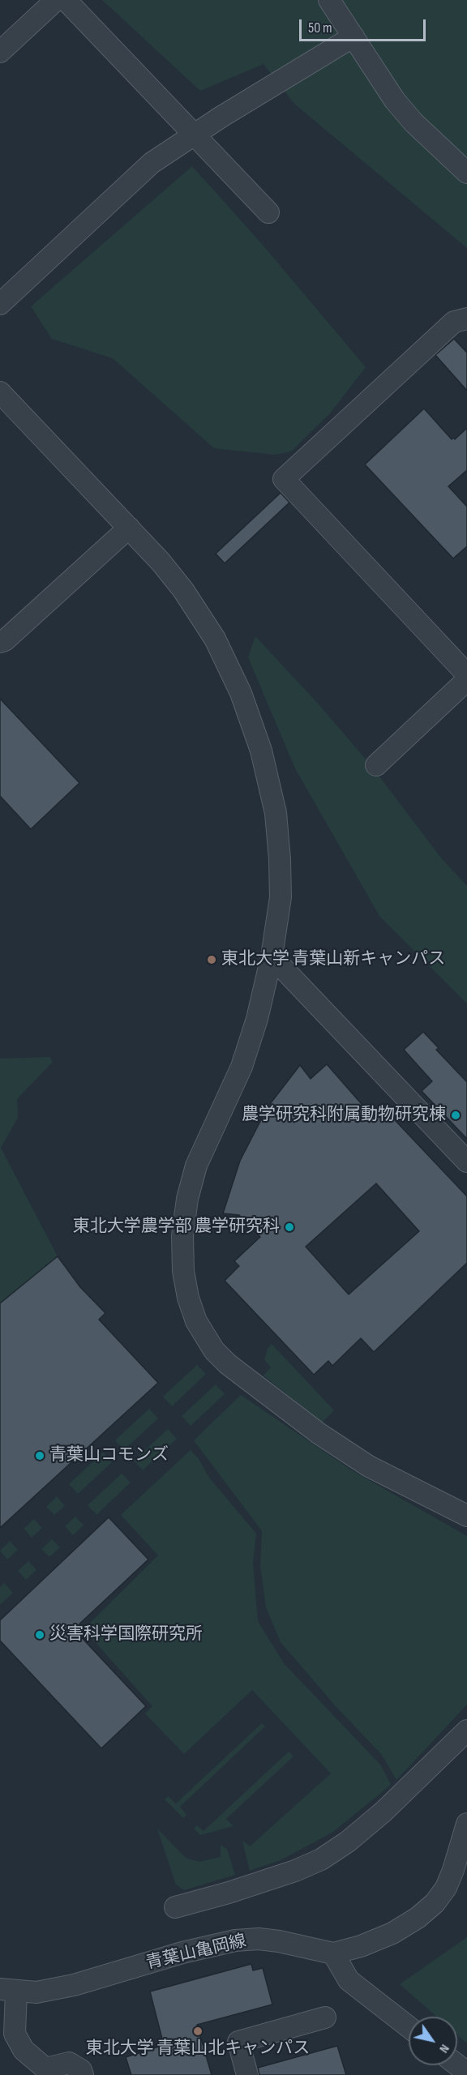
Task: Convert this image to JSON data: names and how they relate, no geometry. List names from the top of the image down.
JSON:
{
  "streets": {
    "street": ["青葉山亀岡線"]
  },
  "places": [
    "東北大学 青葉山新キャンパス",
    "農学研究科附属動物研究棟",
    "東北大学農学部 農学研究科",
    "青葉山コモンズ",
    "災害科学国際研究所",
    "東北大学 青葉山北キャンパス"
  ],
  "scale_bar": "50 m",
  "north": "bottom right"
}
